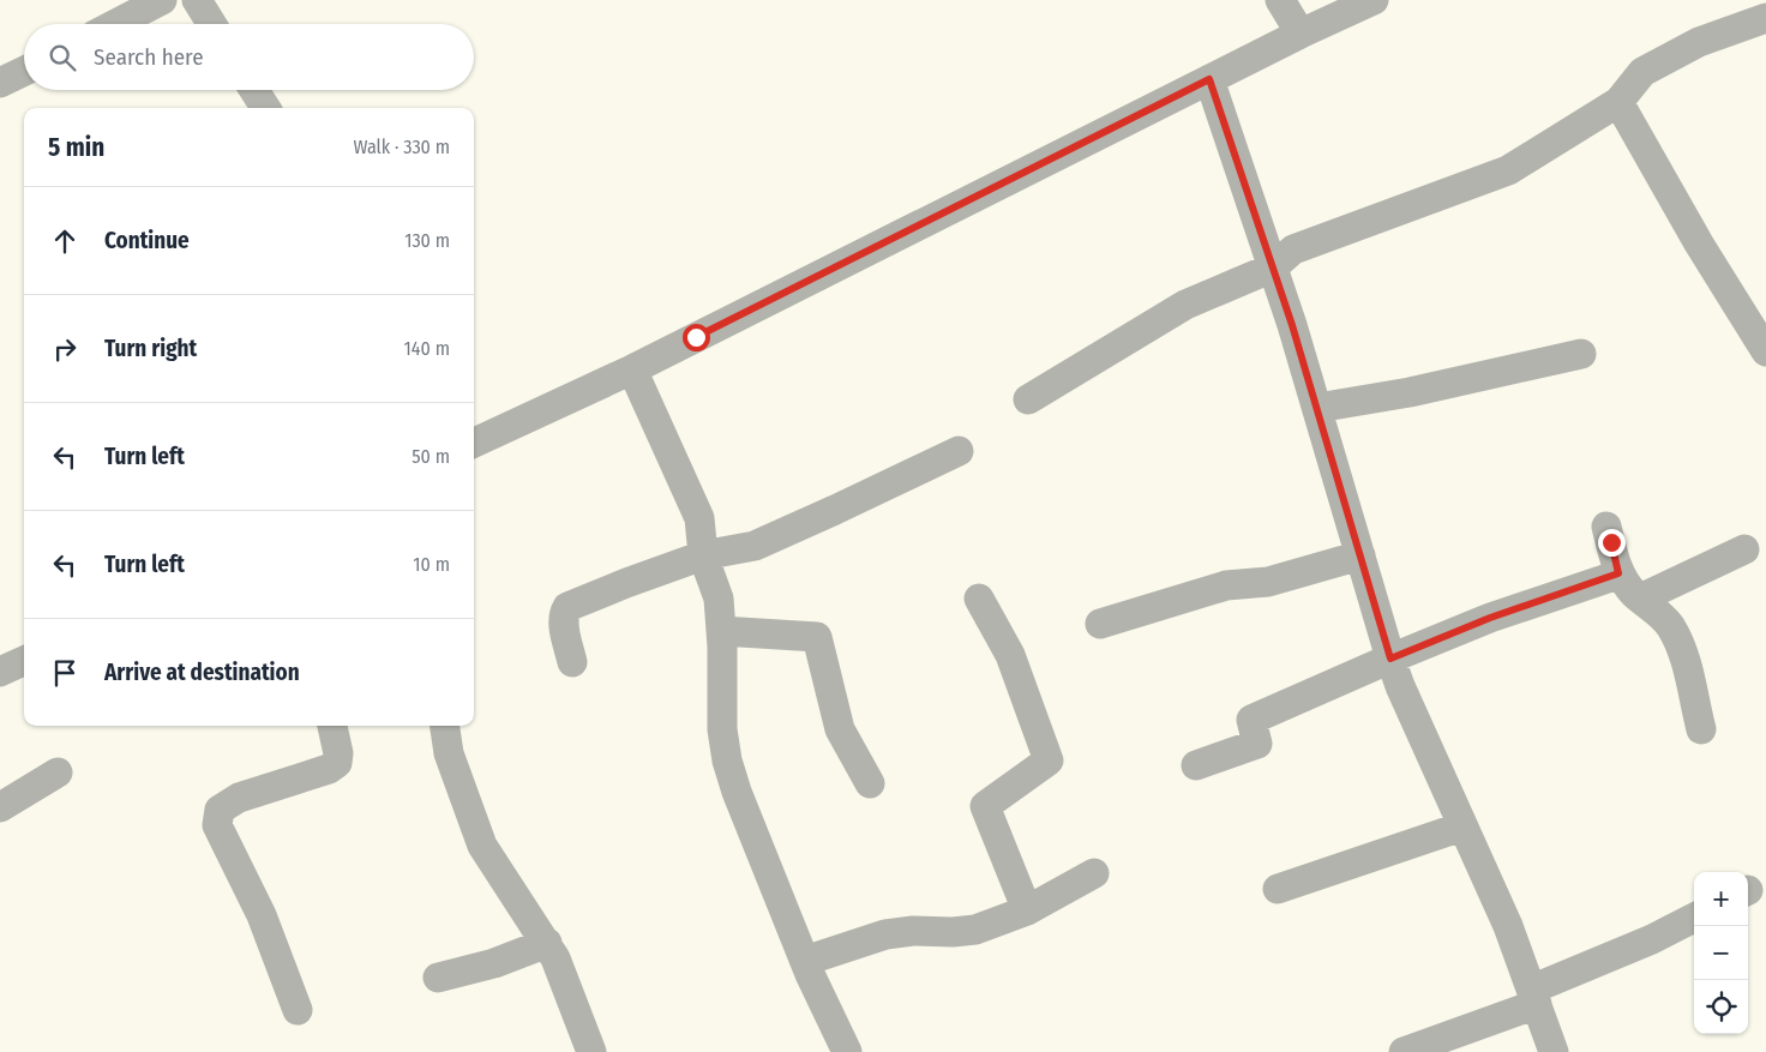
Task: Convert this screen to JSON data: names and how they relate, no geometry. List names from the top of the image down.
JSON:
{
  "page": {
    "search": "Search here",
    "heading": ["5 min", "Walk · 330 m"],
    "list": [
      ["Continue", "130 m"],
      ["Turn right", "140 m"],
      ["Turn left", "50 m"],
      ["Turn left", "10 m"],
      "Arrive at destination"
    ],
    "map_buttons": ["+", "−"]
  }
}
